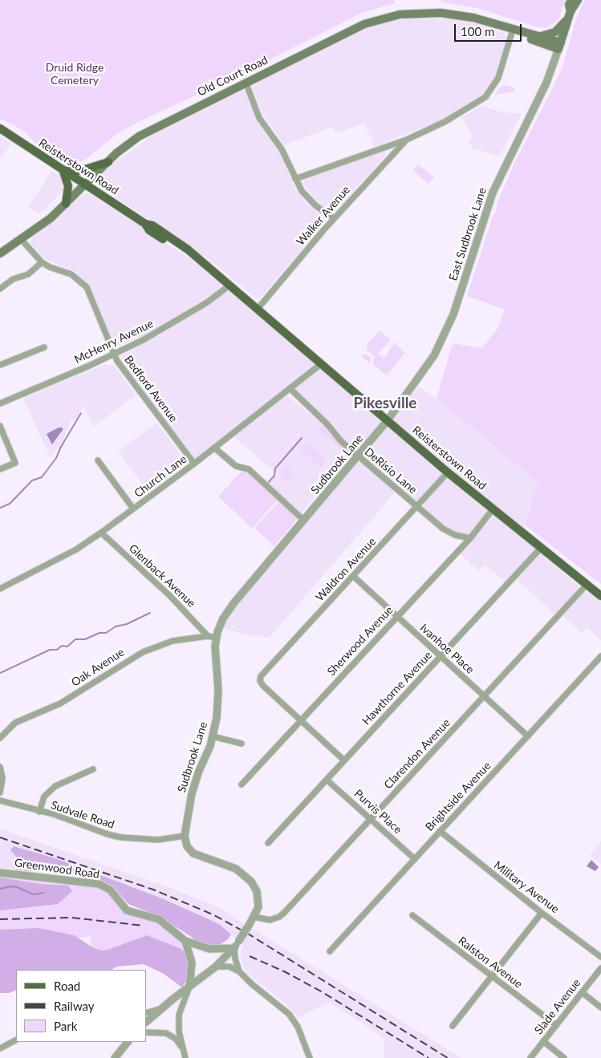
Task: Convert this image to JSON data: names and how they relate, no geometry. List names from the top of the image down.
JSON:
{
  "streets": {
    "main road": ["Old Court Road", "Reisterstown Road"],
    "street": [
      "Walker Avenue",
      "East Sudbrook Lane",
      "McHenry Avenue",
      "Bedford Avenue",
      "Sudbrook Lane",
      "DeRisio Lane",
      "Church Lane",
      "Waldron Avenue",
      "Glenback Avenue",
      "Sherwood Avenue",
      "Ivanhoe Place",
      "Oak Avenue",
      "Hawthorne Avenue",
      "Clarendon Avenue",
      "Brightside Avenue",
      "Purvis Place",
      "Sudvale Road",
      "Greenwood Road",
      "Military Avenue",
      "Ralston Avenue",
      "Slade Avenue"
    ]
  },
  "crossings": [
    ["Old Court Road", "Reisterstown Road"],
    ["Old Court Road", "East Sudbrook Lane"],
    ["Old Court Road", "Bedford Avenue"],
    ["Reisterstown Road", "Walker Avenue"],
    ["Reisterstown Road", "East Sudbrook Lane"],
    ["Reisterstown Road", "McHenry Avenue"],
    ["Reisterstown Road", "Sudbrook Lane"],
    ["Reisterstown Road", "Church Lane"],
    ["Reisterstown Road", "Waldron Avenue"],
    ["Reisterstown Road", "Sherwood Avenue"],
    ["Reisterstown Road", "Hawthorne Avenue"],
    ["Reisterstown Road", "Clarendon Avenue"],
    ["East Sudbrook Lane", "Sudbrook Lane"],
    ["McHenry Avenue", "Bedford Avenue"],
    ["Bedford Avenue", "Church Lane"],
    ["Sudbrook Lane", "DeRisio Lane"],
    ["Sudbrook Lane", "Oak Avenue"],
    ["Sudbrook Lane", "Sudvale Road"],
    ["DeRisio Lane", "Church Lane"],
    ["DeRisio Lane", "Waldron Avenue"],
    ["DeRisio Lane", "Sherwood Avenue"],
    ["Church Lane", "Glenback Avenue"],
    ["Waldron Avenue", "Sherwood Avenue"],
    ["Waldron Avenue", "Ivanhoe Place"],
    ["Glenback Avenue", "Oak Avenue"],
    ["Sherwood Avenue", "Ivanhoe Place"],
    ["Ivanhoe Place", "Hawthorne Avenue"],
    ["Ivanhoe Place", "Clarendon Avenue"],
    ["Ivanhoe Place", "Brightside Avenue"],
    ["Hawthorne Avenue", "Purvis Place"],
    ["Clarendon Avenue", "Purvis Place"],
    ["Brightside Avenue", "Purvis Place"],
    ["Brightside Avenue", "Military Avenue"],
    ["Ralston Avenue", "Slade Avenue"]
  ],
  "districts": ["Pikesville"],
  "parks": ["Druid Ridge Cemetery"],
  "legend": ["Road", "Railway", "Park"],
  "scale_bar": "100 m"
}
